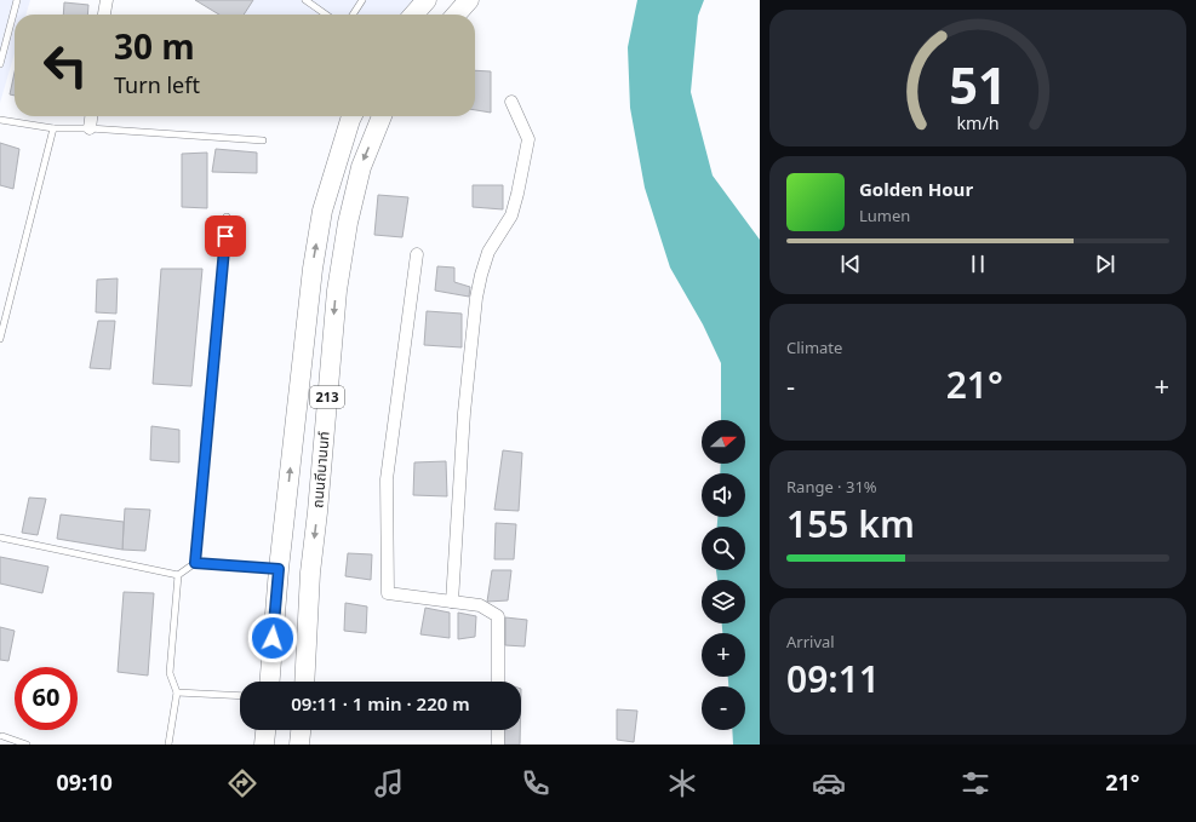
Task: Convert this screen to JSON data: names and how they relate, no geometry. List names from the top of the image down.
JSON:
{
  "streets": {
    "main road": ["213", "ถนนถีนานนท์"]
  },
  "north": "right",
  "page": {
    "turn": ["30 m", "Turn left"],
    "song": ["Golden Hour", "Lumen"],
    "tile": [
      "Climate",
      ["Range · 31%", "155 km"],
      ["Arrival", "09:11"]
    ],
    "heat": ["−", "21°", "+"],
    "map_buttons": ["+", "−"],
    "limit": "60",
    "trip": "09:11 · 1 min · 220 m",
    "tabs": ["09:10", "21°"],
    "gauge": ["51", "km/h"]
  }
}
